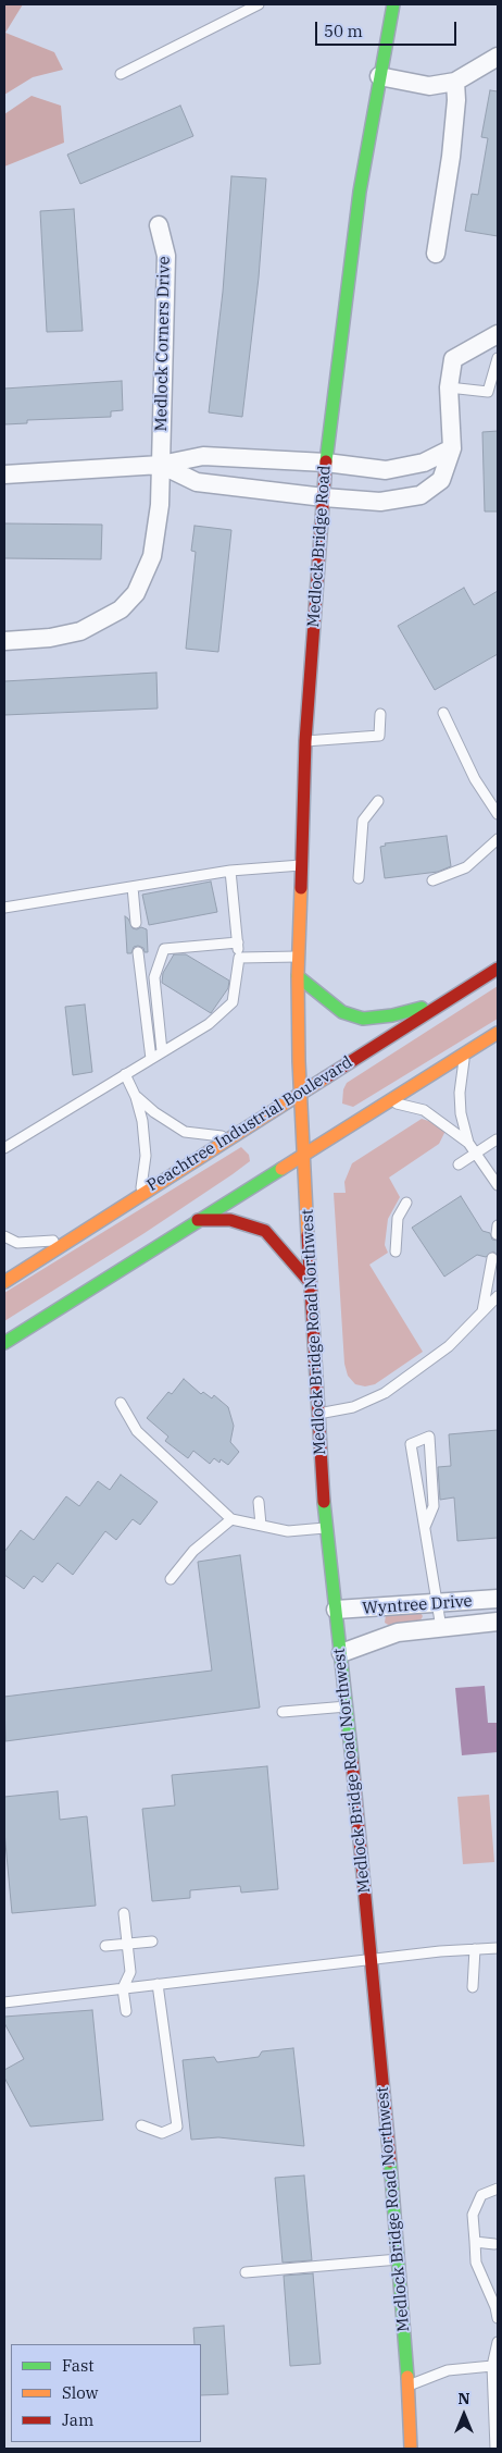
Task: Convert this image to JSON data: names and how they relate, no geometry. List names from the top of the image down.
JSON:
{
  "streets": {
    "main road": ["Medlock Bridge Road", "Peachtree Industrial Boulevard", "Medlock Bridge Road Northwest"],
    "street": ["Medlock Corners Drive", "Wyntree Drive"]
  },
  "crossings": [
    ["Medlock Bridge Road", "Peachtree Industrial Boulevard"],
    ["Medlock Bridge Road", "Medlock Bridge Road Northwest"],
    ["Peachtree Industrial Boulevard", "Medlock Bridge Road Northwest"],
    ["Medlock Bridge Road Northwest", "Wyntree Drive"]
  ],
  "legend": ["Fast", "Slow", "Jam"],
  "scale_bar": "50 m",
  "north": "top"
}
